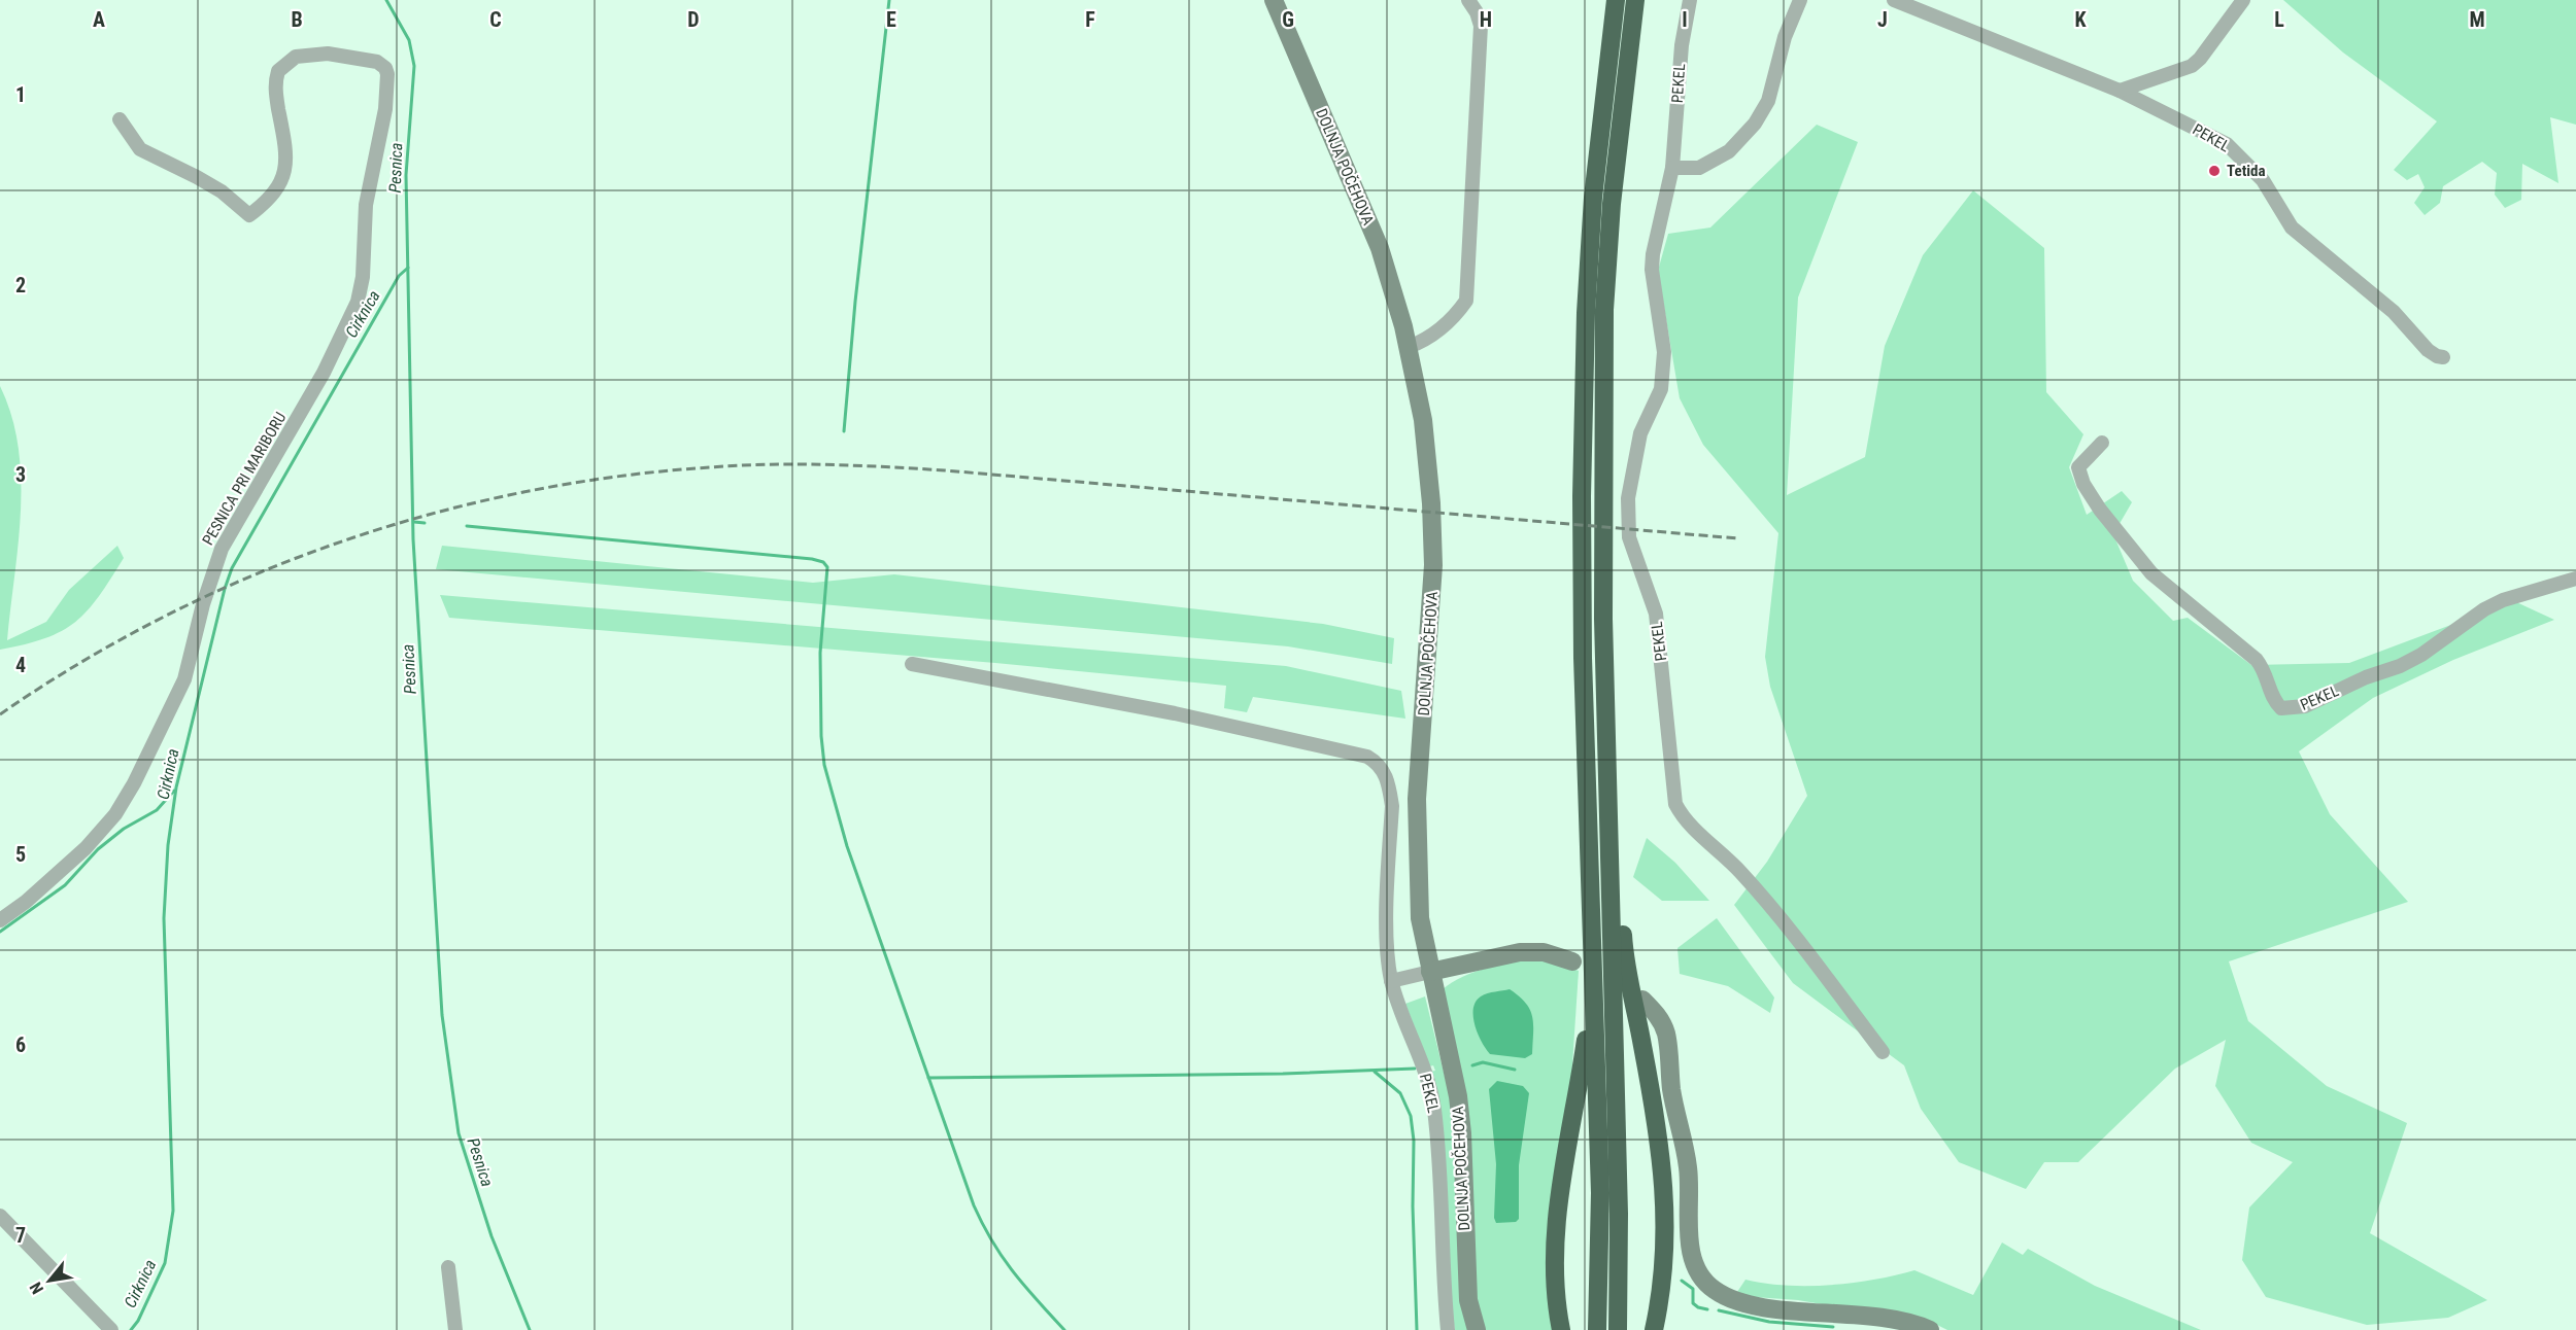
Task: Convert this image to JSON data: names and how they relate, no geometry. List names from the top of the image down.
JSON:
{
  "streets": {
    "main road": ["DOLNJA POČEHOVA"],
    "street": ["PEKEL", "PESNICA PRI MARIBORU"]
  },
  "water": ["Pesnica", "Cirknica"],
  "places": ["Tetida"],
  "north": "bottom left",
  "grid": {
    "columns": [
      "A",
      "B",
      "C",
      "D",
      "E",
      "F",
      "G",
      "H",
      "I",
      "J",
      "K",
      "L",
      "M"
    ],
    "rows": [
      "1",
      "2",
      "3",
      "4",
      "5",
      "6",
      "7"
    ]
  }
}
